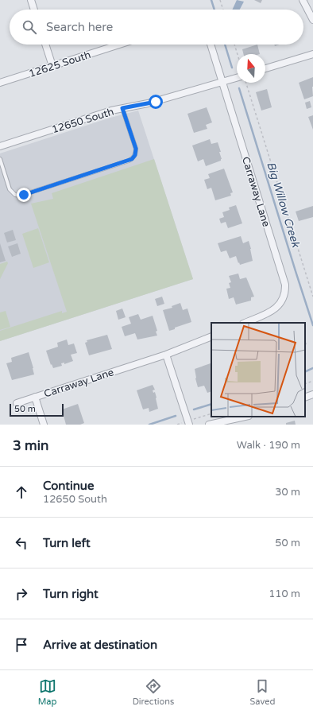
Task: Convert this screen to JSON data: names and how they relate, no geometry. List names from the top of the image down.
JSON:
{
  "streets": {
    "street": ["12625 South", "12650 South", "Carraway Lane"]
  },
  "crossings": [
    ["12650 South", "Carraway Lane"]
  ],
  "water": ["Big Willow Creek"],
  "scale_bar": "50 m",
  "north": "top",
  "page": {
    "search": "Search here",
    "scale": "50 m",
    "heading": ["3 min", "Walk · 190 m"],
    "list": [
      ["Continue", "12650 South", "30 m"],
      ["Turn left", "50 m"],
      ["Turn right", "110 m"],
      "Arrive at destination"
    ],
    "nav": ["Map", "Directions", "Saved"]
  }
}
